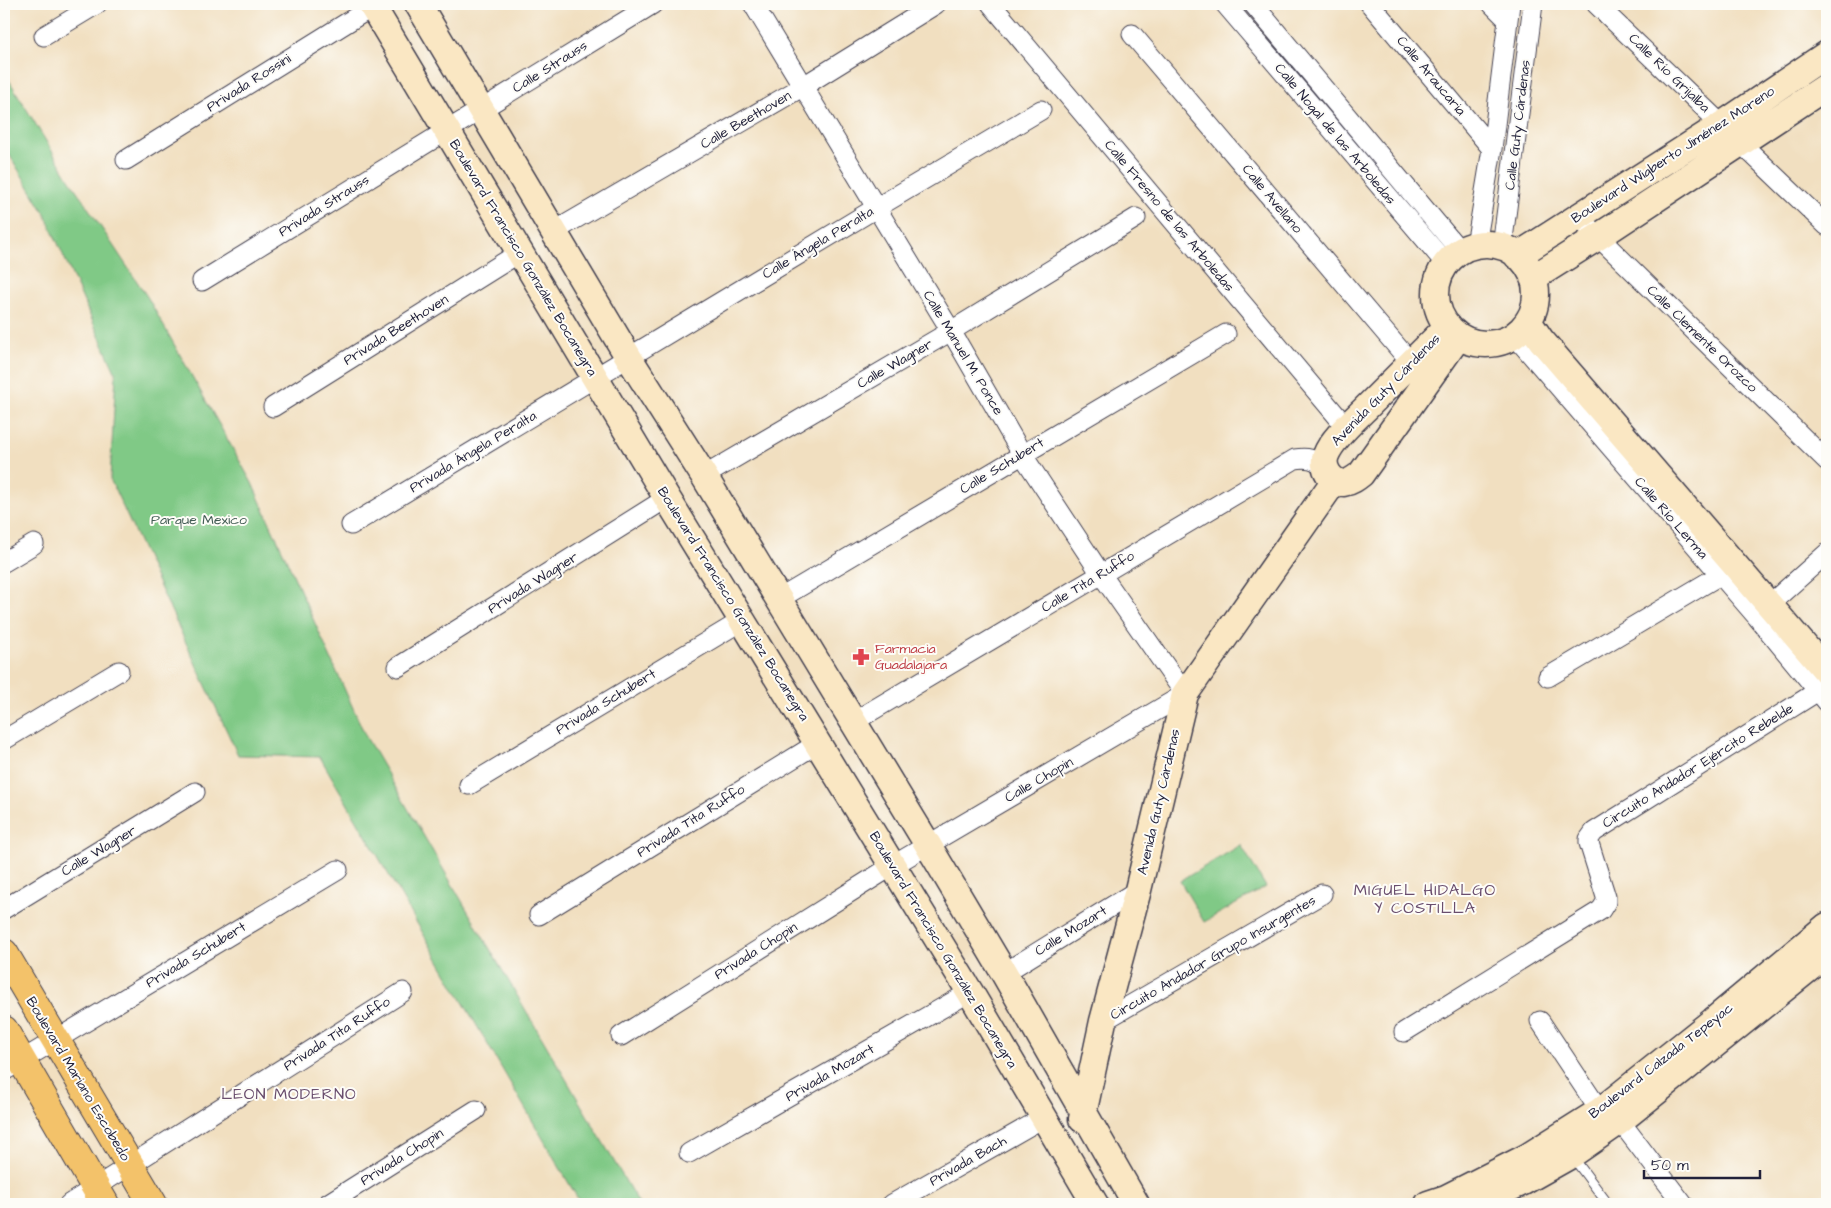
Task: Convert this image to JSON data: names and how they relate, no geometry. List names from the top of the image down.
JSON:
{
  "streets": {
    "main road": ["Boulevard Mariano Escobedo"],
    "street": [
      "Calle Strauss",
      "Calle Río Grijalba",
      "Calle Araucaria",
      "Privada Rossini",
      "Calle Beethoven",
      "Calle Guty Cárdenas",
      "Calle Nogal de las Arboledas",
      "Boulevard Wigberto Jiménez Moreno",
      "Calle Avellano",
      "Privada Strauss",
      "Calle Fresno de las Arboledas",
      "Calle Ángela Peralta",
      "Boulevard Francisco González Bocanegra",
      "Privada Beethoven",
      "Calle Clemente Orozco",
      "Calle Manuel M. Ponce",
      "Calle Wagner",
      "Avenida Guty Cárdenas",
      "Privada Ángela Peralta",
      "Calle Schubert",
      "Calle Río Lerma",
      "Calle Tita Ruffo",
      "Privada Wagner",
      "Privada Schubert",
      "Circuito Andador Ejército Rebelde",
      "Calle Chopin",
      "Privada Tita Ruffo",
      "Calle Mozart",
      "Privada Chopin",
      "Circuito Andador Grupo Insurgentes",
      "Boulevard Calzada Tepeyac",
      "Privada Mozart",
      "Privada Bach"
    ]
  },
  "crossings": [
    ["Calle Strauss", "Privada Strauss"],
    ["Calle Strauss", "Boulevard Francisco González Bocanegra"],
    ["Calle Río Grijalba", "Boulevard Wigberto Jiménez Moreno"],
    ["Calle Araucaria", "Calle Guty Cárdenas"],
    ["Privada Rossini", "Boulevard Francisco González Bocanegra"],
    ["Calle Beethoven", "Calle Manuel M. Ponce"],
    ["Calle Guty Cárdenas", "Calle Nogal de las Arboledas"],
    ["Calle Guty Cárdenas", "Boulevard Wigberto Jiménez Moreno"],
    ["Calle Guty Cárdenas", "Avenida Guty Cárdenas"],
    ["Calle Guty Cárdenas", "Calle Río Lerma"],
    ["Calle Nogal de las Arboledas", "Boulevard Wigberto Jiménez Moreno"],
    ["Calle Nogal de las Arboledas", "Avenida Guty Cárdenas"],
    ["Calle Nogal de las Arboledas", "Calle Río Lerma"],
    ["Boulevard Wigberto Jiménez Moreno", "Calle Clemente Orozco"],
    ["Boulevard Wigberto Jiménez Moreno", "Avenida Guty Cárdenas"],
    ["Boulevard Wigberto Jiménez Moreno", "Calle Río Lerma"],
    ["Calle Avellano", "Avenida Guty Cárdenas"],
    ["Privada Strauss", "Boulevard Francisco González Bocanegra"],
    ["Calle Fresno de las Arboledas", "Avenida Guty Cárdenas"],
    ["Calle Ángela Peralta", "Boulevard Francisco González Bocanegra"],
    ["Calle Ángela Peralta", "Calle Manuel M. Ponce"],
    ["Calle Ángela Peralta", "Privada Ángela Peralta"],
    ["Boulevard Francisco González Bocanegra", "Privada Beethoven"],
    ["Boulevard Francisco González Bocanegra", "Avenida Guty Cárdenas"],
    ["Boulevard Francisco González Bocanegra", "Privada Ángela Peralta"],
    ["Boulevard Francisco González Bocanegra", "Privada Wagner"],
    ["Boulevard Francisco González Bocanegra", "Privada Schubert"],
    ["Boulevard Francisco González Bocanegra", "Calle Chopin"],
    ["Boulevard Francisco González Bocanegra", "Privada Tita Ruffo"],
    ["Boulevard Francisco González Bocanegra", "Privada Chopin"],
    ["Boulevard Francisco González Bocanegra", "Privada Mozart"],
    ["Boulevard Francisco González Bocanegra", "Privada Bach"],
    ["Calle Manuel M. Ponce", "Calle Wagner"],
    ["Calle Manuel M. Ponce", "Avenida Guty Cárdenas"],
    ["Calle Manuel M. Ponce", "Calle Schubert"],
    ["Calle Manuel M. Ponce", "Calle Tita Ruffo"],
    ["Calle Manuel M. Ponce", "Calle Chopin"],
    ["Avenida Guty Cárdenas", "Calle Río Lerma"],
    ["Avenida Guty Cárdenas", "Calle Tita Ruffo"],
    ["Avenida Guty Cárdenas", "Calle Chopin"],
    ["Avenida Guty Cárdenas", "Calle Mozart"],
    ["Avenida Guty Cárdenas", "Circuito Andador Grupo Insurgentes"],
    ["Calle Río Lerma", "Circuito Andador Ejército Rebelde"],
    ["Privada Schubert", "Boulevard Mariano Escobedo"],
    ["Calle Chopin", "Privada Chopin"],
    ["Privada Tita Ruffo", "Boulevard Mariano Escobedo"]
  ],
  "districts": ["MIGUEL HIDALGO Y COSTILLA", "LEON MODERNO"],
  "parks": ["Parque Mexico"],
  "places": {
    "pharmacy": ["Farmacia Guadalajara"]
  },
  "scale_bar": "50 m"
}
